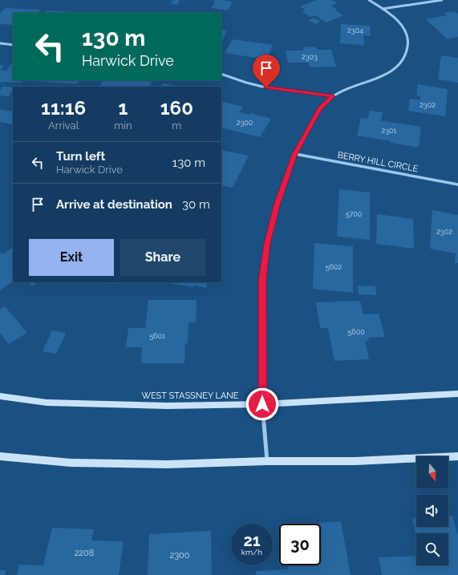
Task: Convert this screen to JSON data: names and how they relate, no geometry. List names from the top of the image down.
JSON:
{
  "streets": {
    "main road": ["WEST STASSNEY LANE"],
    "street": ["BERRY HILL CIRCLE"]
  },
  "house_numbers": [
    "2304",
    "2303",
    "2302",
    "2300",
    "2301",
    "5700",
    "2302",
    "5602",
    "5600",
    "5601",
    "2208",
    "2300"
  ],
  "north": "bottom",
  "page": {
    "turn": ["130 m", "Harwick Drive"],
    "eta": [
      "11:16",
      "Arrival",
      "1",
      "min",
      "160",
      "m"
    ],
    "list": [
      {
        "name": "Turn left",
        "note": "Harwick Drive",
        "value": "130 m"
      },
      {
        "name": "Arrive at destination",
        "value": "30 m"
      }
    ],
    "buttons": ["Exit", "Share"],
    "speed": "21 km/h",
    "limit": "30"
  }
}
